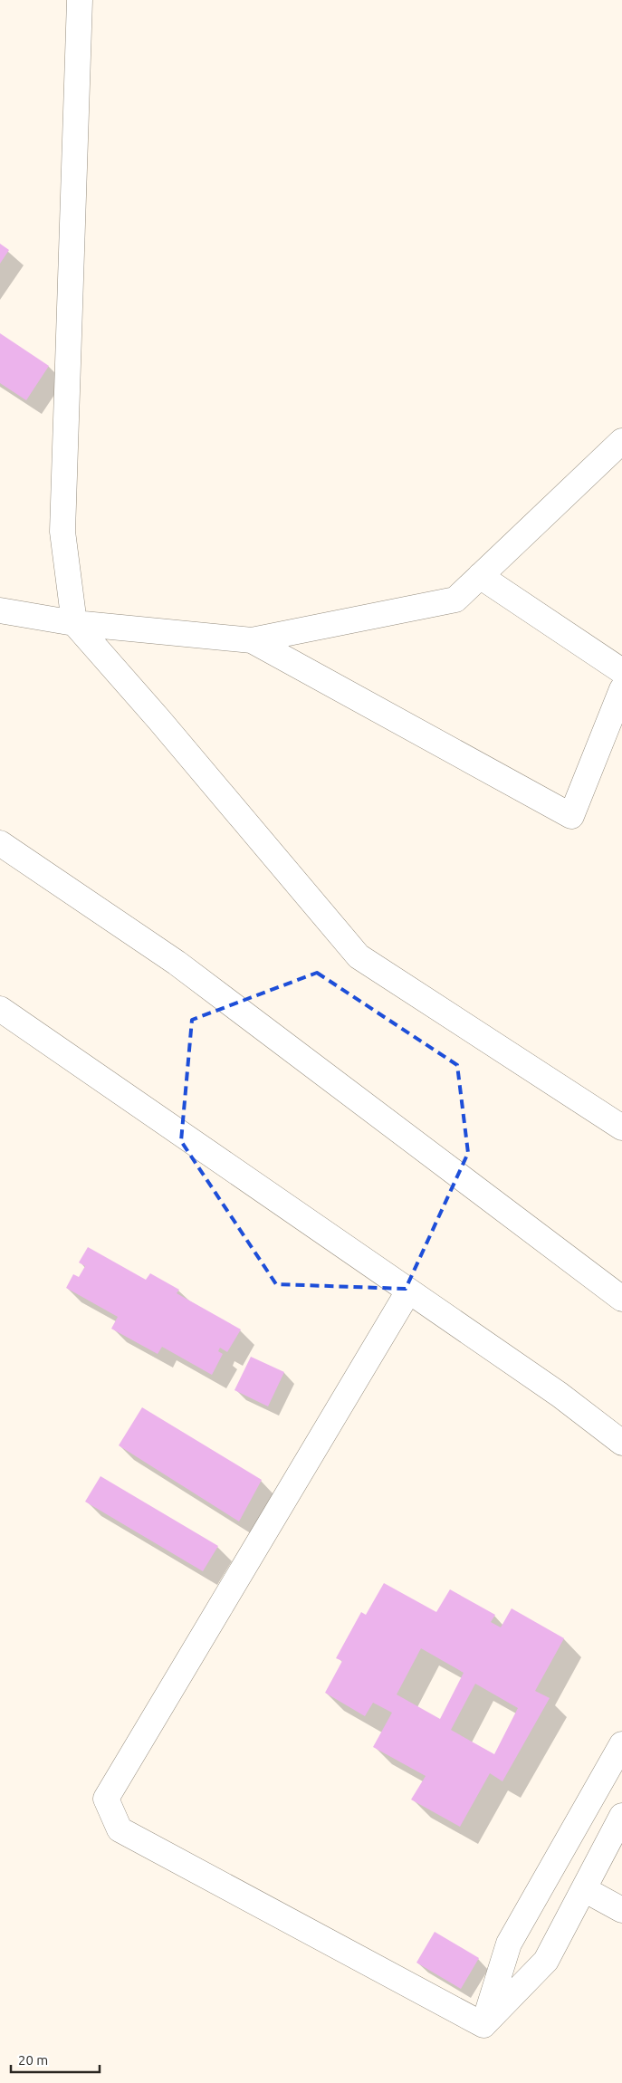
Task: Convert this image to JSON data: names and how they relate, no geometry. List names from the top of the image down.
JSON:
{
  "scale_bar": "20 m"
}
